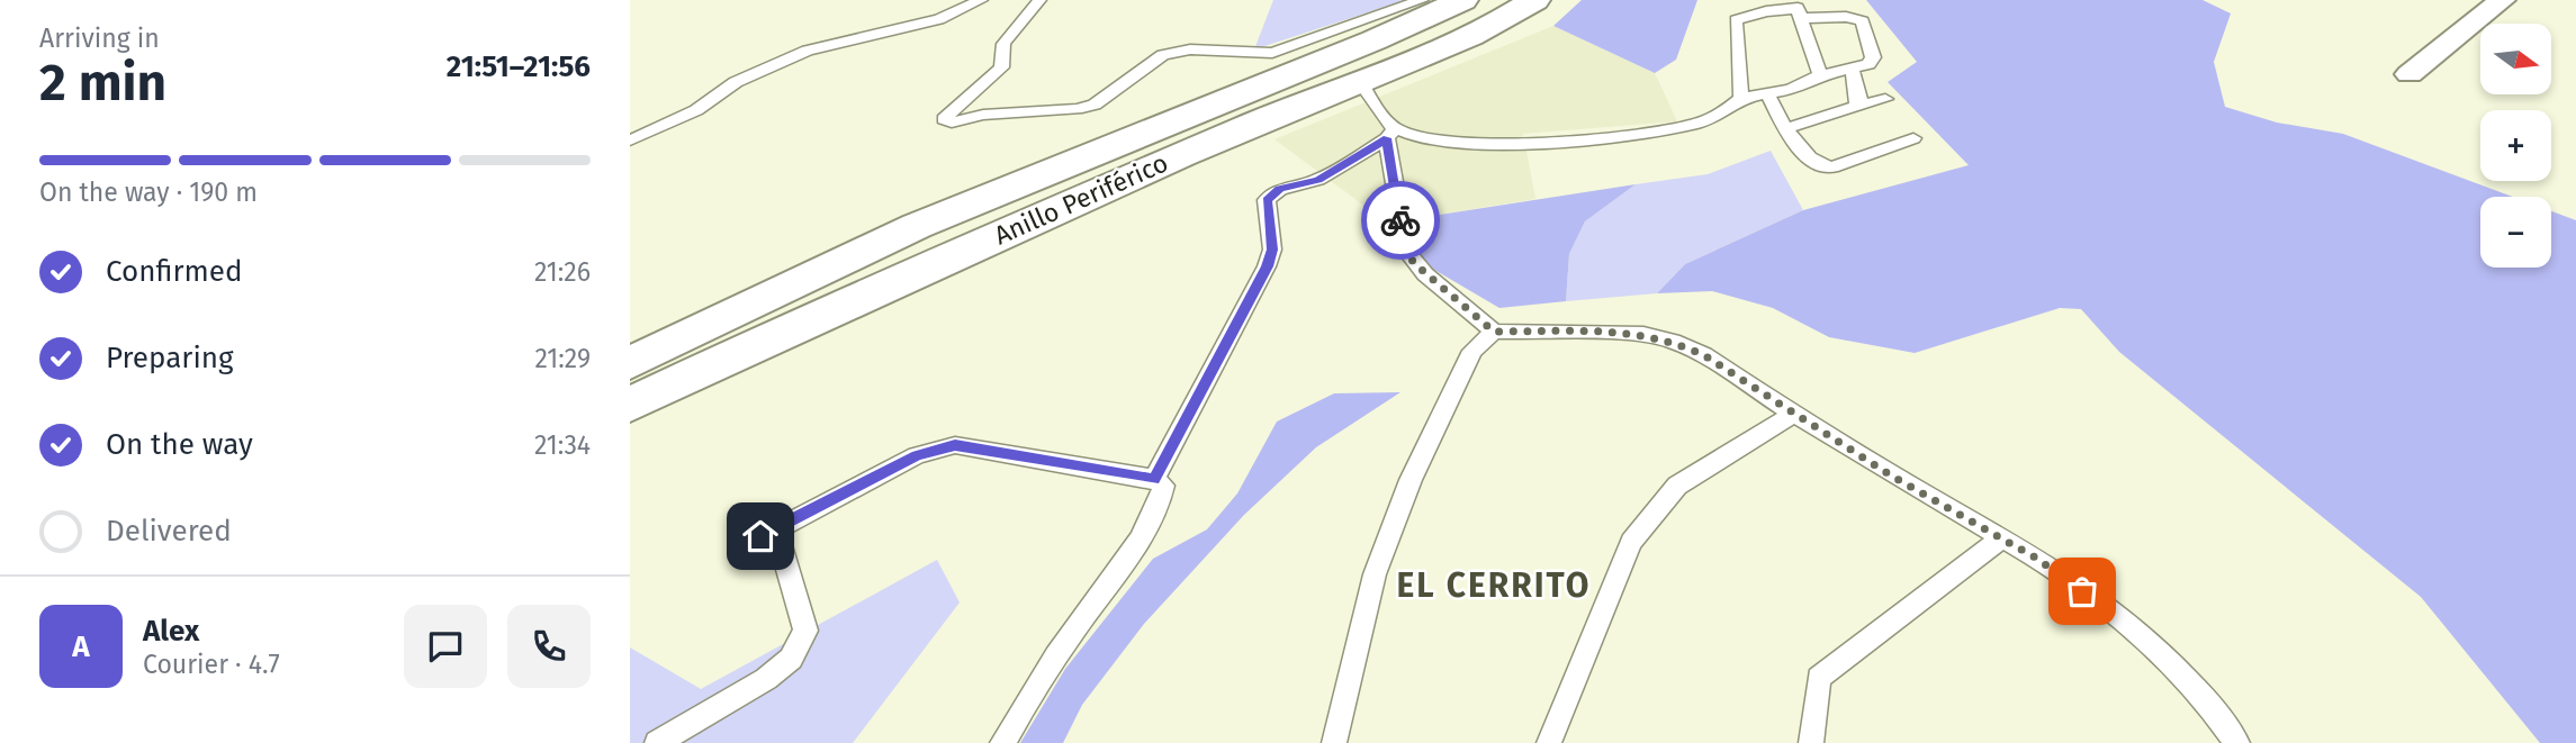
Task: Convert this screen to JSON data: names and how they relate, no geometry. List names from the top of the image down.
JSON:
{
  "streets": {
    "highway": ["Anillo Periférico"]
  },
  "districts": ["EL CERRITO"],
  "north": "right",
  "page": {
    "heading": ["2 min", "Arriving in", "21:51–21:56"],
    "panel": ["Alex", "Courier · 4.7"],
    "map_buttons": ["+", "−"],
    "bar": "On the way · 190 m",
    "list": [
      ["Confirmed", "21:26"],
      ["Preparing", "21:29"],
      ["On the way", "21:34"],
      "Delivered"
    ],
    "round": "A"
  }
}
